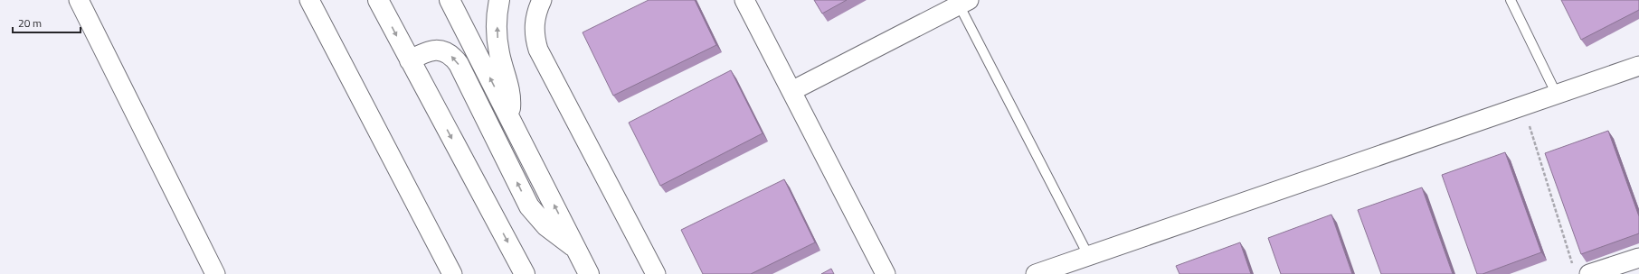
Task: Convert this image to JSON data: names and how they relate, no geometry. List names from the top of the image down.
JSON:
{
  "scale_bar": "20 m"
}
